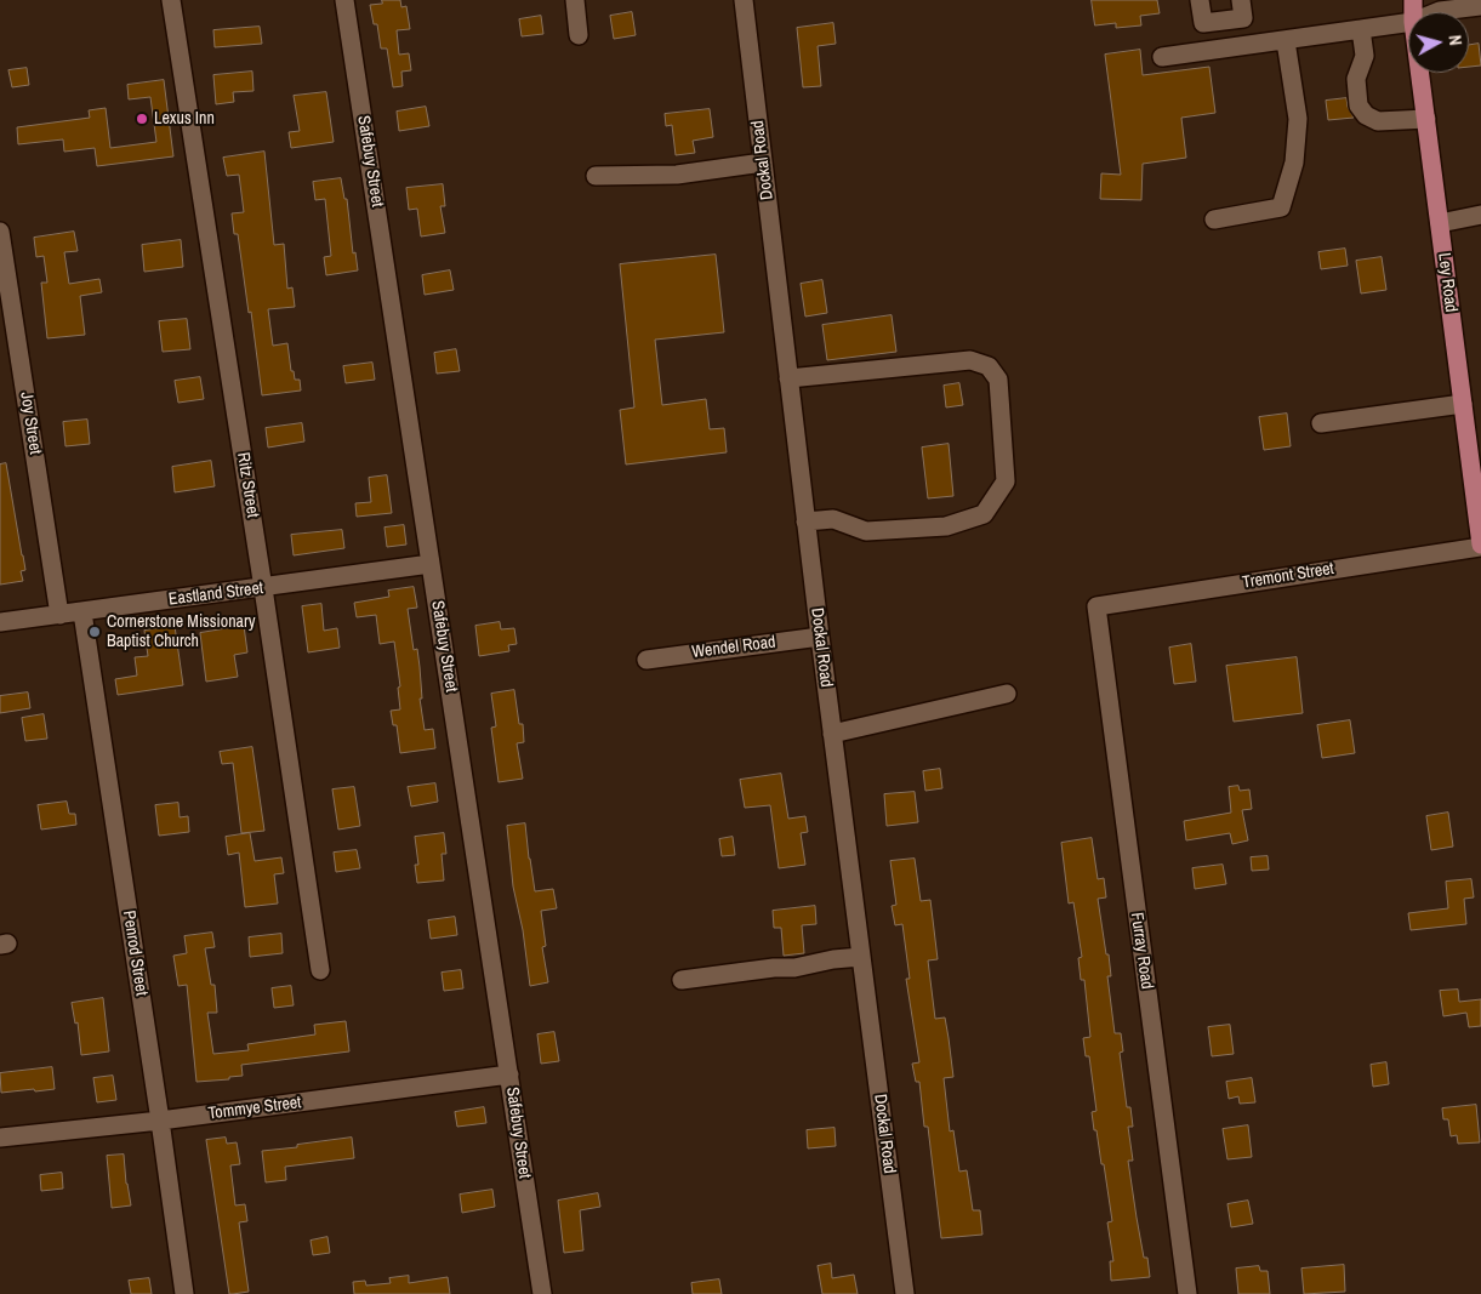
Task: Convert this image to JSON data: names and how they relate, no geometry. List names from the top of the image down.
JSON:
{
  "streets": {
    "main road": ["Ley Road"],
    "street": [
      "Dockal Road",
      "Safebuy Street",
      "Joy Street",
      "Ritz Street",
      "Tremont Street",
      "Eastland Street",
      "Wendel Road",
      "Furray Road",
      "Penrod Street",
      "Tommye Street"
    ]
  },
  "crossings": [
    ["Dockal Road", "Wendel Road"],
    ["Safebuy Street", "Eastland Street"],
    ["Safebuy Street", "Tommye Street"],
    ["Ley Road", "Tremont Street"],
    ["Joy Street", "Eastland Street"],
    ["Ritz Street", "Eastland Street"],
    ["Tremont Street", "Furray Road"],
    ["Eastland Street", "Penrod Street"],
    ["Penrod Street", "Tommye Street"]
  ],
  "places": ["Lexus Inn", "Cornerstone Missionary Baptist Church"],
  "north": "right"
}
